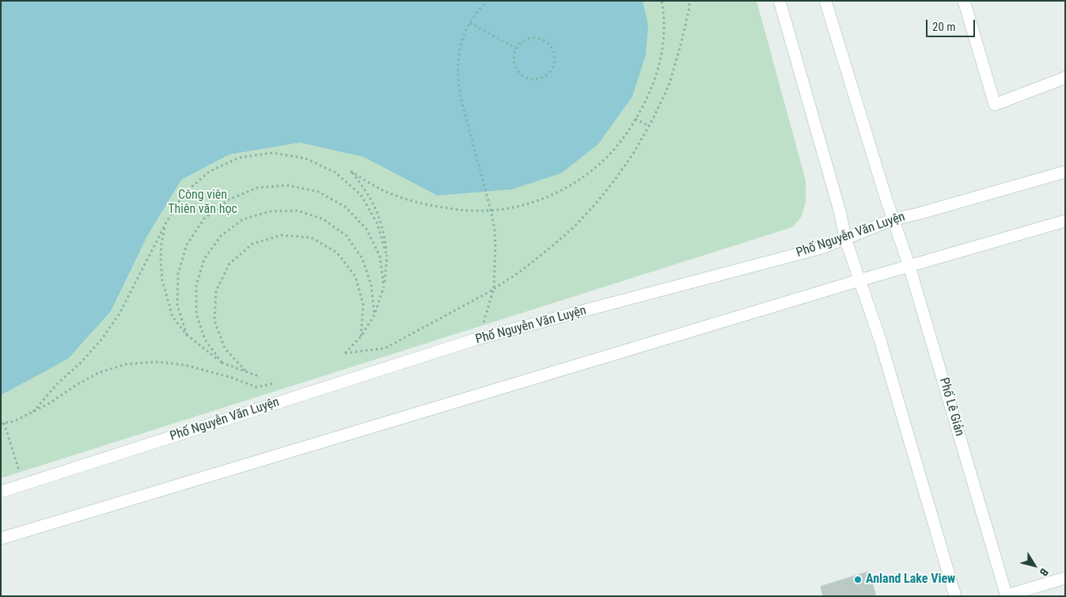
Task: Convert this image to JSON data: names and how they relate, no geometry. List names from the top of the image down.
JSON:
{
  "streets": {
    "main road": ["Phố Nguyễn Văn Luyện", "Phố Lê Giản"]
  },
  "crossings": [
    ["Phố Nguyễn Văn Luyện", "Phố Lê Giản"]
  ],
  "parks": ["Công viên Thiên văn học"],
  "places": ["Anland Lake View"],
  "scale_bar": "20 m",
  "north": "bottom right"
}
